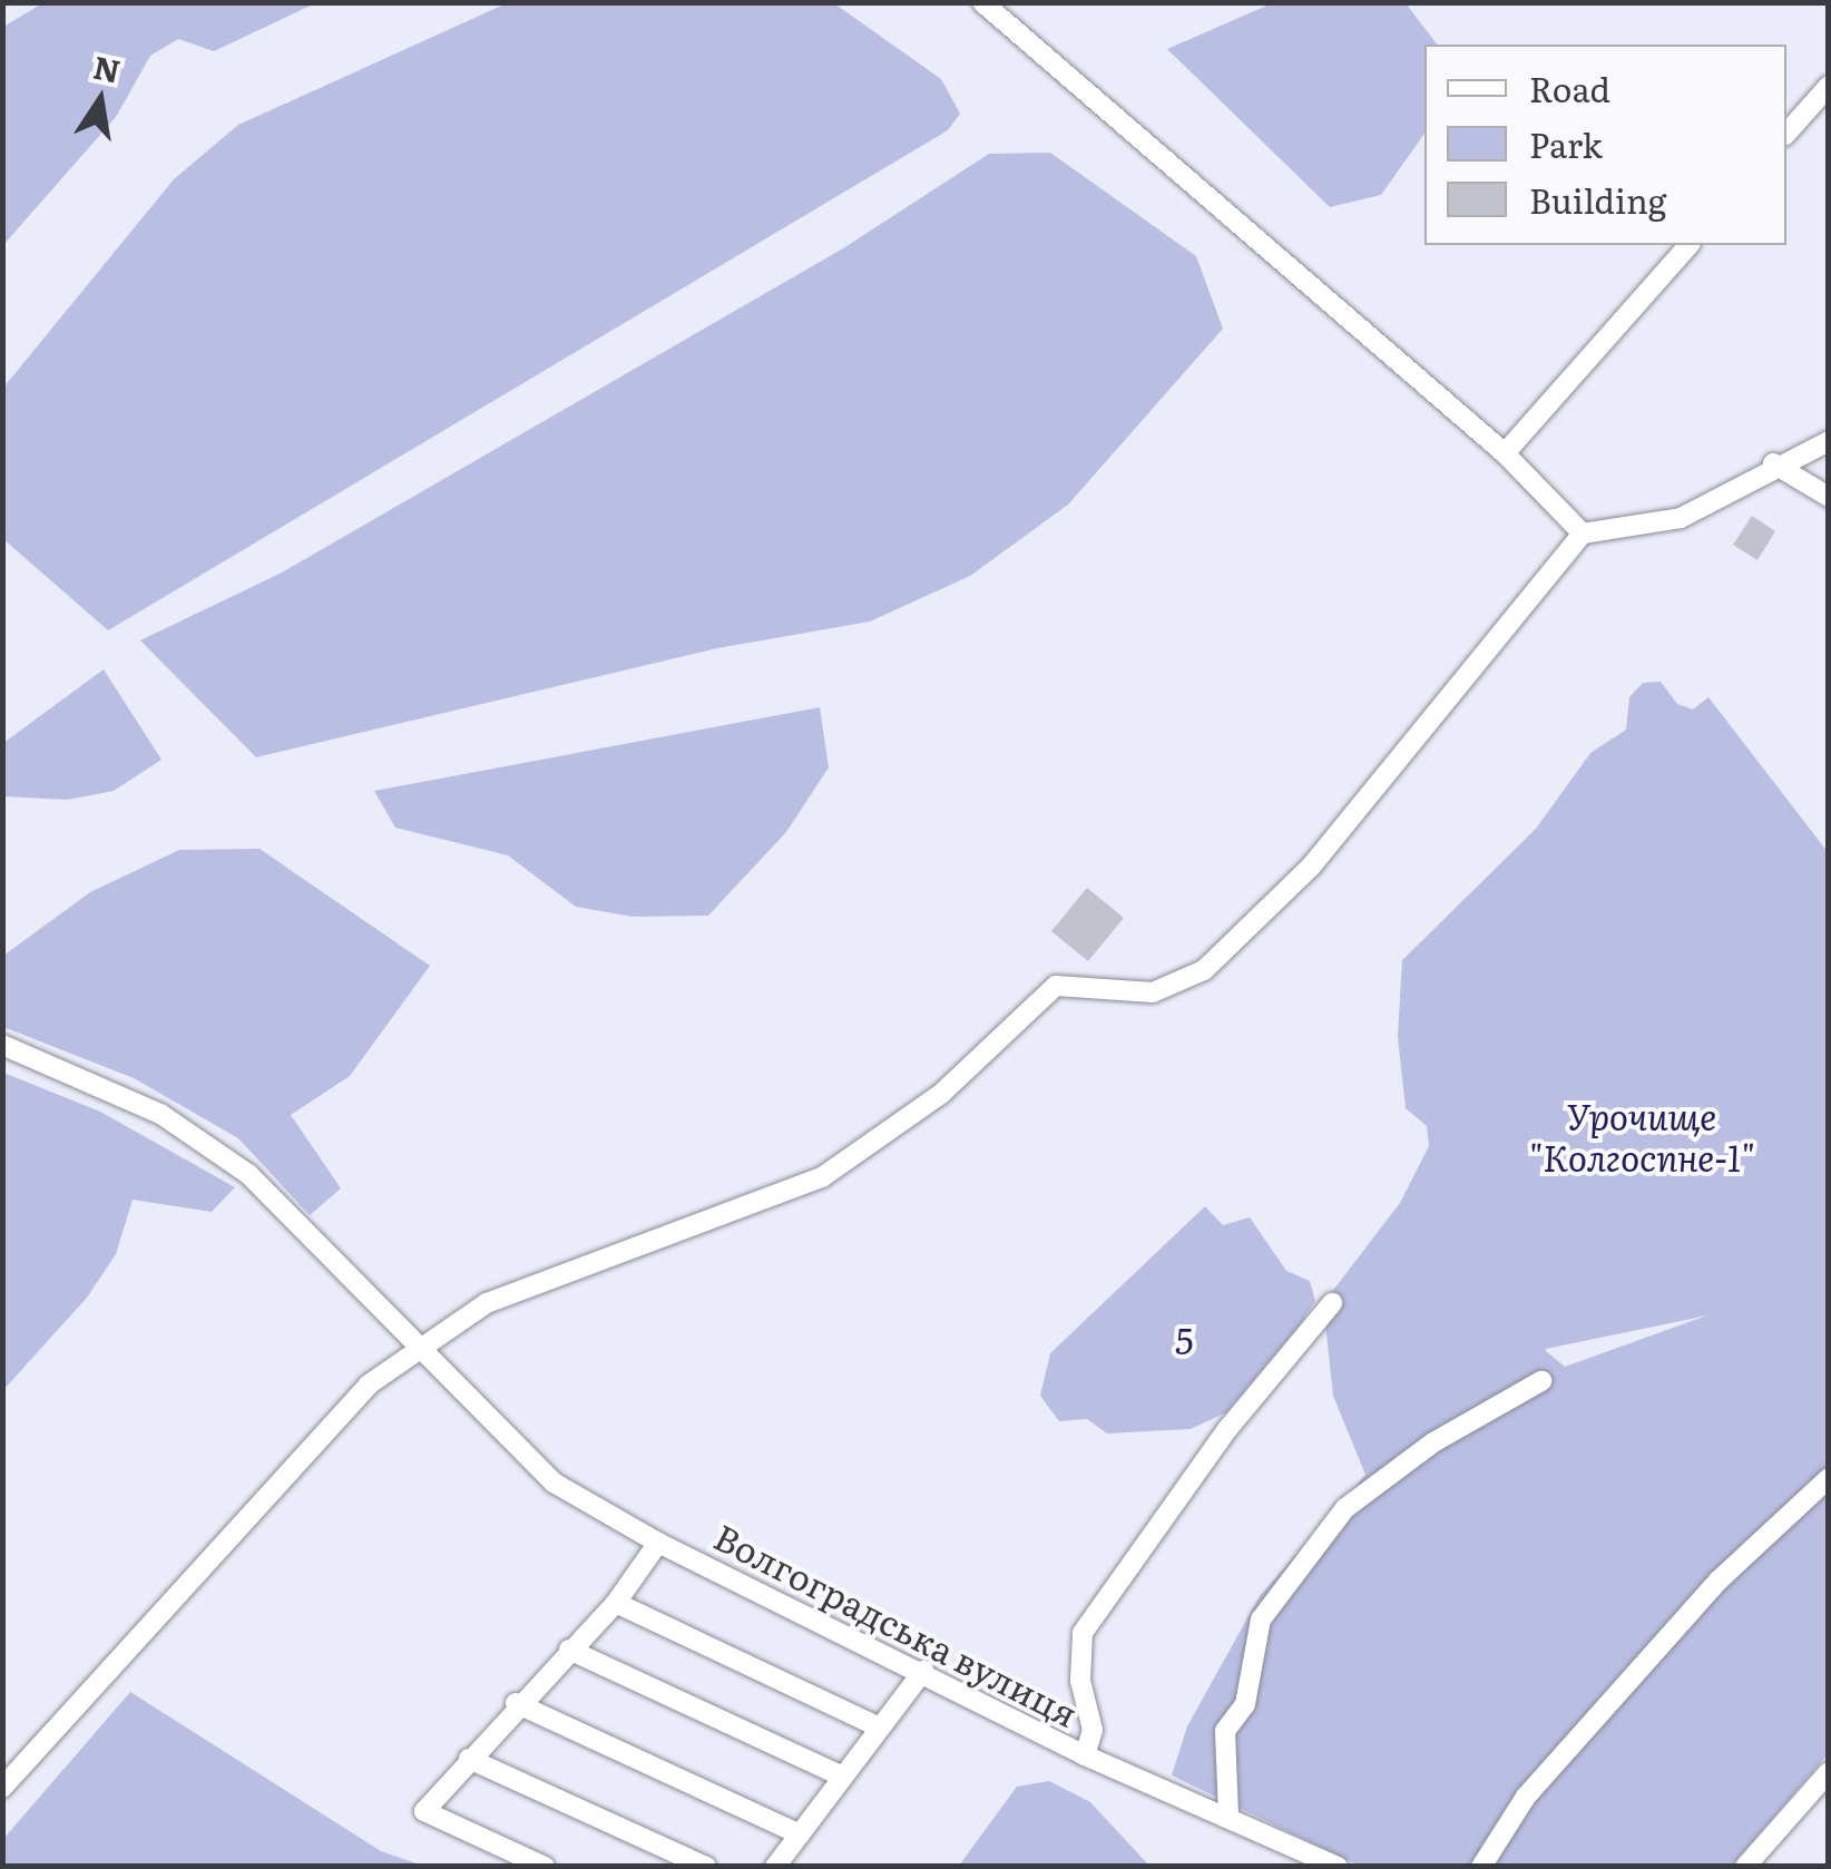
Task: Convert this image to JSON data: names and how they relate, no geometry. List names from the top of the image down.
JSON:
{
  "streets": {
    "street": ["Волгоградська вулиця"]
  },
  "parks": ["Урочище \"Колгоспне-1\"", "5"],
  "legend": ["Road", "Park", "Building"],
  "north": "top"
}
